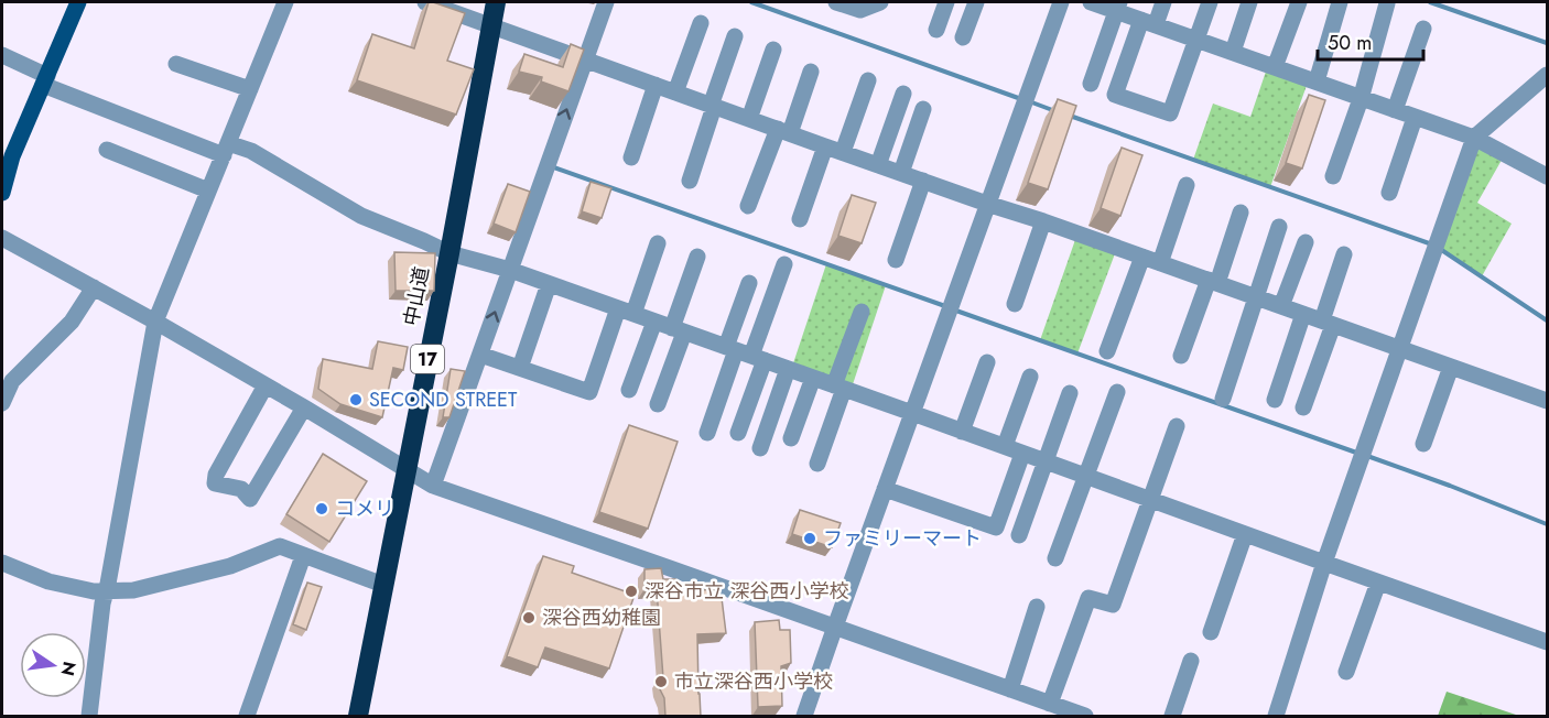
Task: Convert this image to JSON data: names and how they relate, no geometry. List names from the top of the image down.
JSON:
{
  "streets": {
    "highway": ["中山道", "17"]
  },
  "places": [
    "SECOND STREET",
    "コメリ",
    "ファミリーマート",
    "深谷市立 深谷西小学校",
    "深谷西幼稚園",
    "市立深谷西小学校"
  ],
  "scale_bar": "50 m",
  "north": "right"
}
